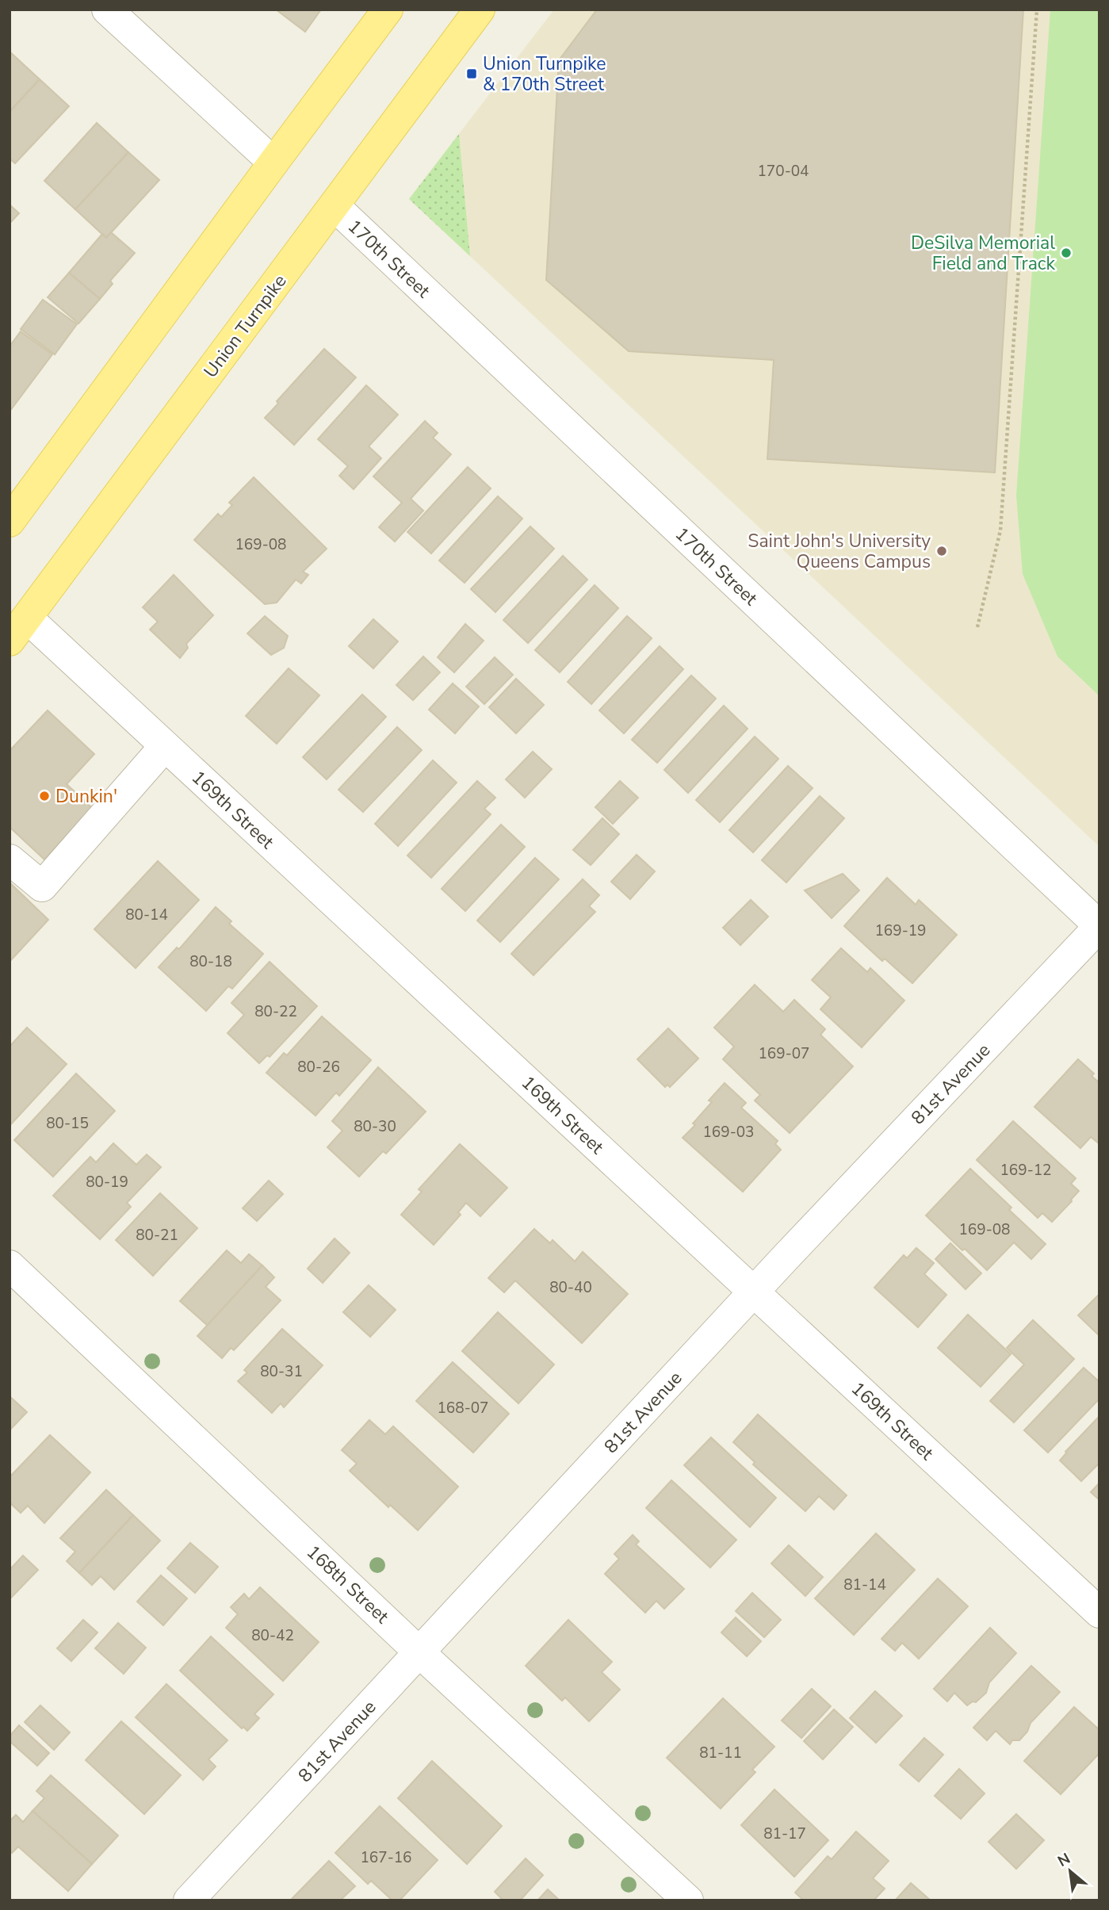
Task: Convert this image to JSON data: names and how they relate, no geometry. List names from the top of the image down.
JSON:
{
  "streets": {
    "main road": ["Union Turnpike"],
    "street": [
      "170th Street",
      "169th Street",
      "81st Avenue",
      "168th Street"
    ]
  },
  "crossings": [
    ["170th Street", "Union Turnpike"],
    ["170th Street", "81st Avenue"],
    ["Union Turnpike", "169th Street"],
    ["169th Street", "81st Avenue"],
    ["81st Avenue", "168th Street"]
  ],
  "places": {
    "transit": ["Union Turnpike & 170th Street"],
    "other": ["DeSilva Memorial Field and Track", "Saint John's University Queens Campus", "Dunkin'"]
  },
  "house_numbers": [
    "170-04",
    "169-08",
    "80-14",
    "169-19",
    "80-18",
    "80-22",
    "169-07",
    "80-26",
    "80-15",
    "80-30",
    "169-03",
    "169-12",
    "80-19",
    "169-08",
    "80-21",
    "80-40",
    "80-31",
    "168-07",
    "81-14",
    "80-42",
    "81-11",
    "81-17",
    "167-16"
  ],
  "north": "top left"
}
